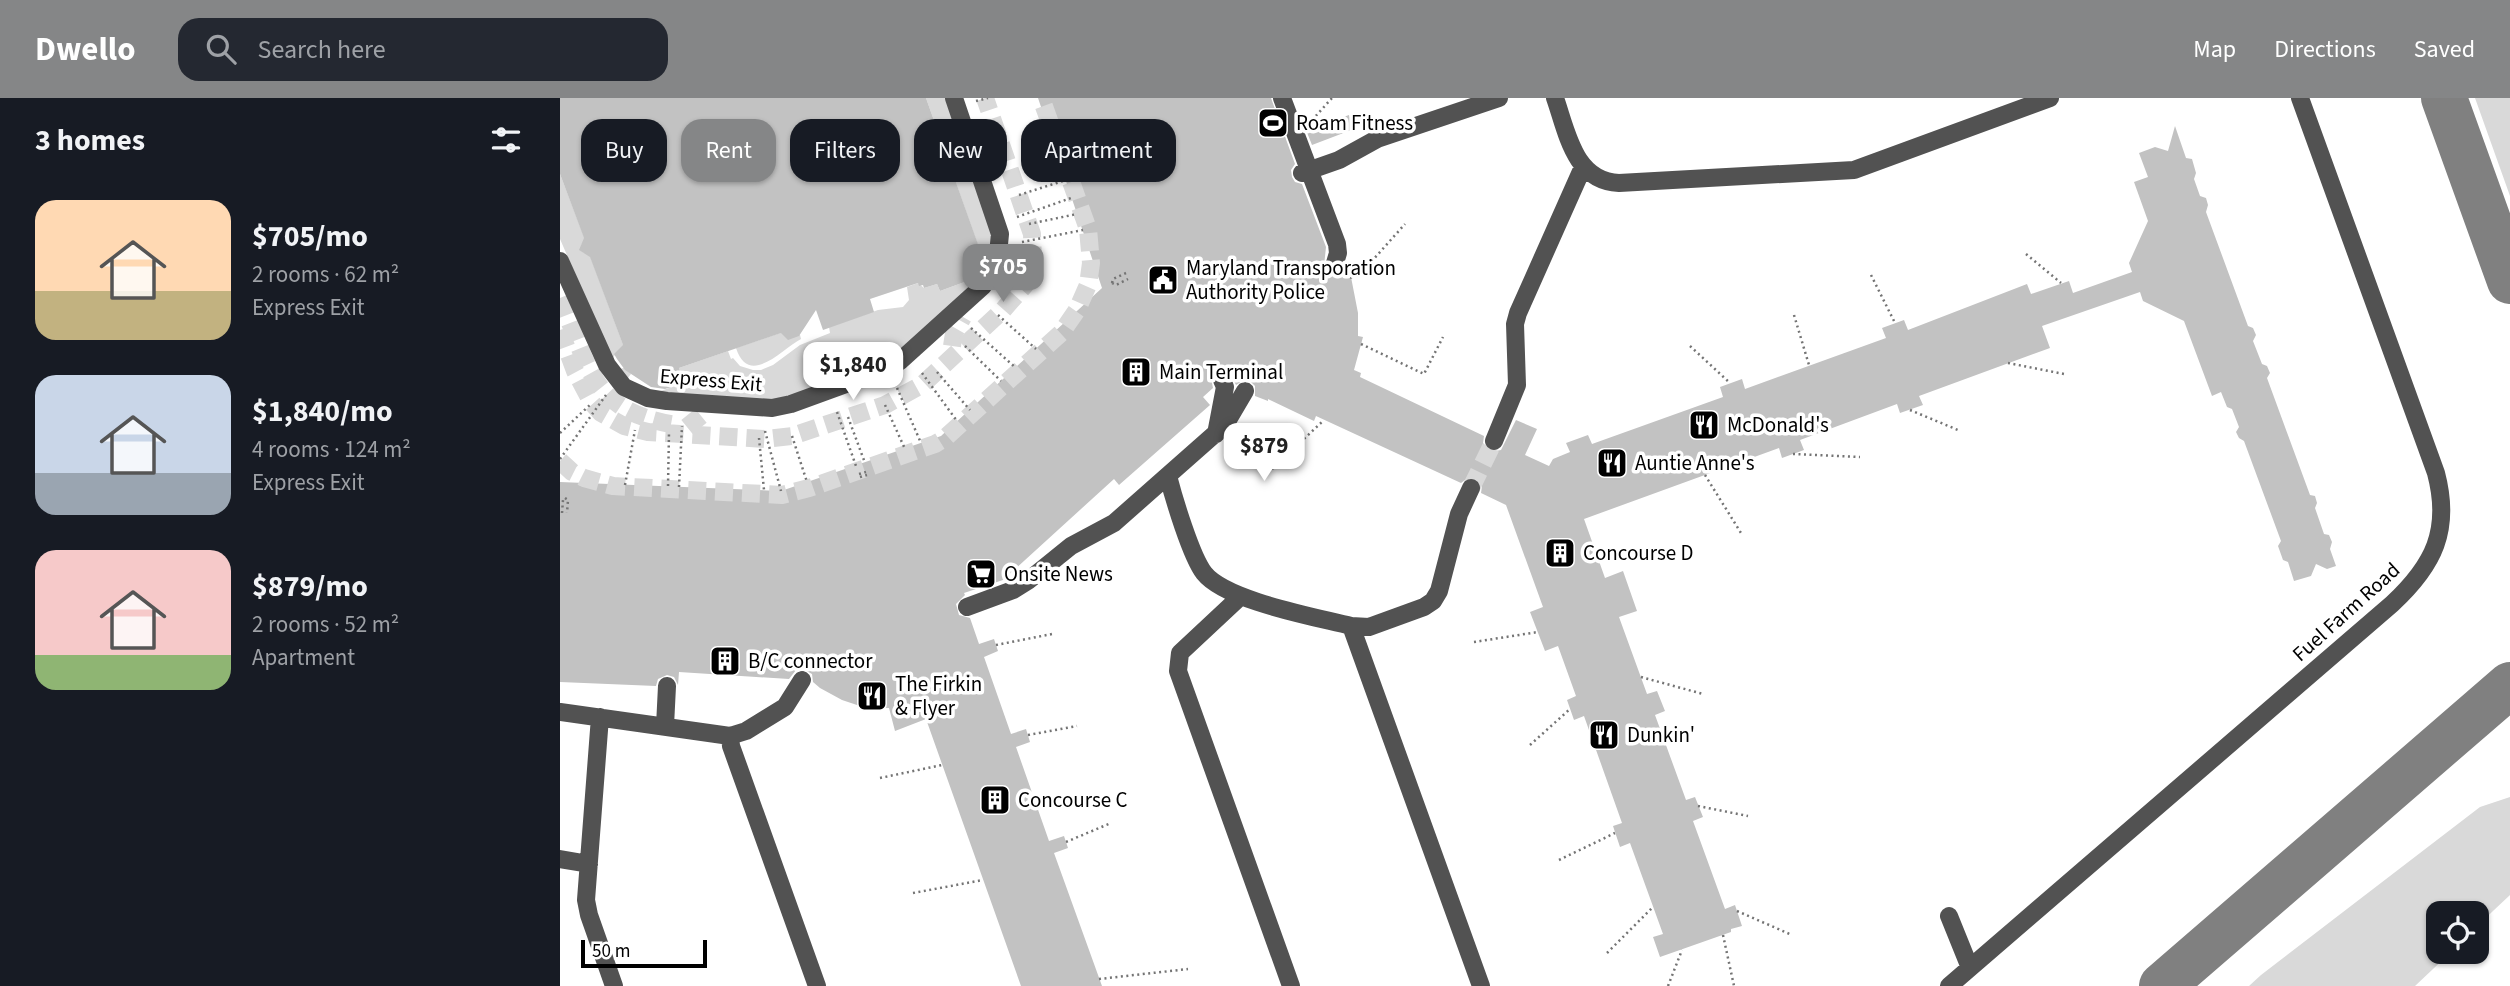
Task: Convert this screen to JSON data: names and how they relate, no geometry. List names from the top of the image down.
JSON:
{
  "streets": {
    "street": ["Express Exit", "Fuel Farm Road"]
  },
  "places": {
    "sports": ["Roam Fitness"],
    "public building": ["Maryland Transporation Authority Police"],
    "building": [
      "Main Terminal",
      "Concourse D",
      "B/C connector",
      "Concourse C"
    ],
    "restaurant": [
      "McDonald's",
      "Auntie Anne's",
      "The Firkin & Flyer",
      "Dunkin'"
    ],
    "supermarket": ["Onsite News"]
  },
  "scale_bar": "50 m",
  "page": {
    "header": "Dwello",
    "search": "Search here",
    "nav": ["Map", "Directions", "Saved"],
    "heading": "3 homes",
    "chip": [
      "Buy",
      "Rent",
      "Filters",
      "New",
      "Apartment"
    ],
    "list": [
      {
        "name": "$705/mo",
        "note": "2 rooms · 62 m² · Express Exit"
      },
      {
        "name": "$1,840/mo",
        "note": "4 rooms · 124 m² · Express Exit"
      },
      {
        "name": "$879/mo",
        "note": "2 rooms · 52 m² · Apartment"
      }
    ],
    "price": ["$705", "$1,840", "$879"],
    "scale": "50 m"
  }
}
